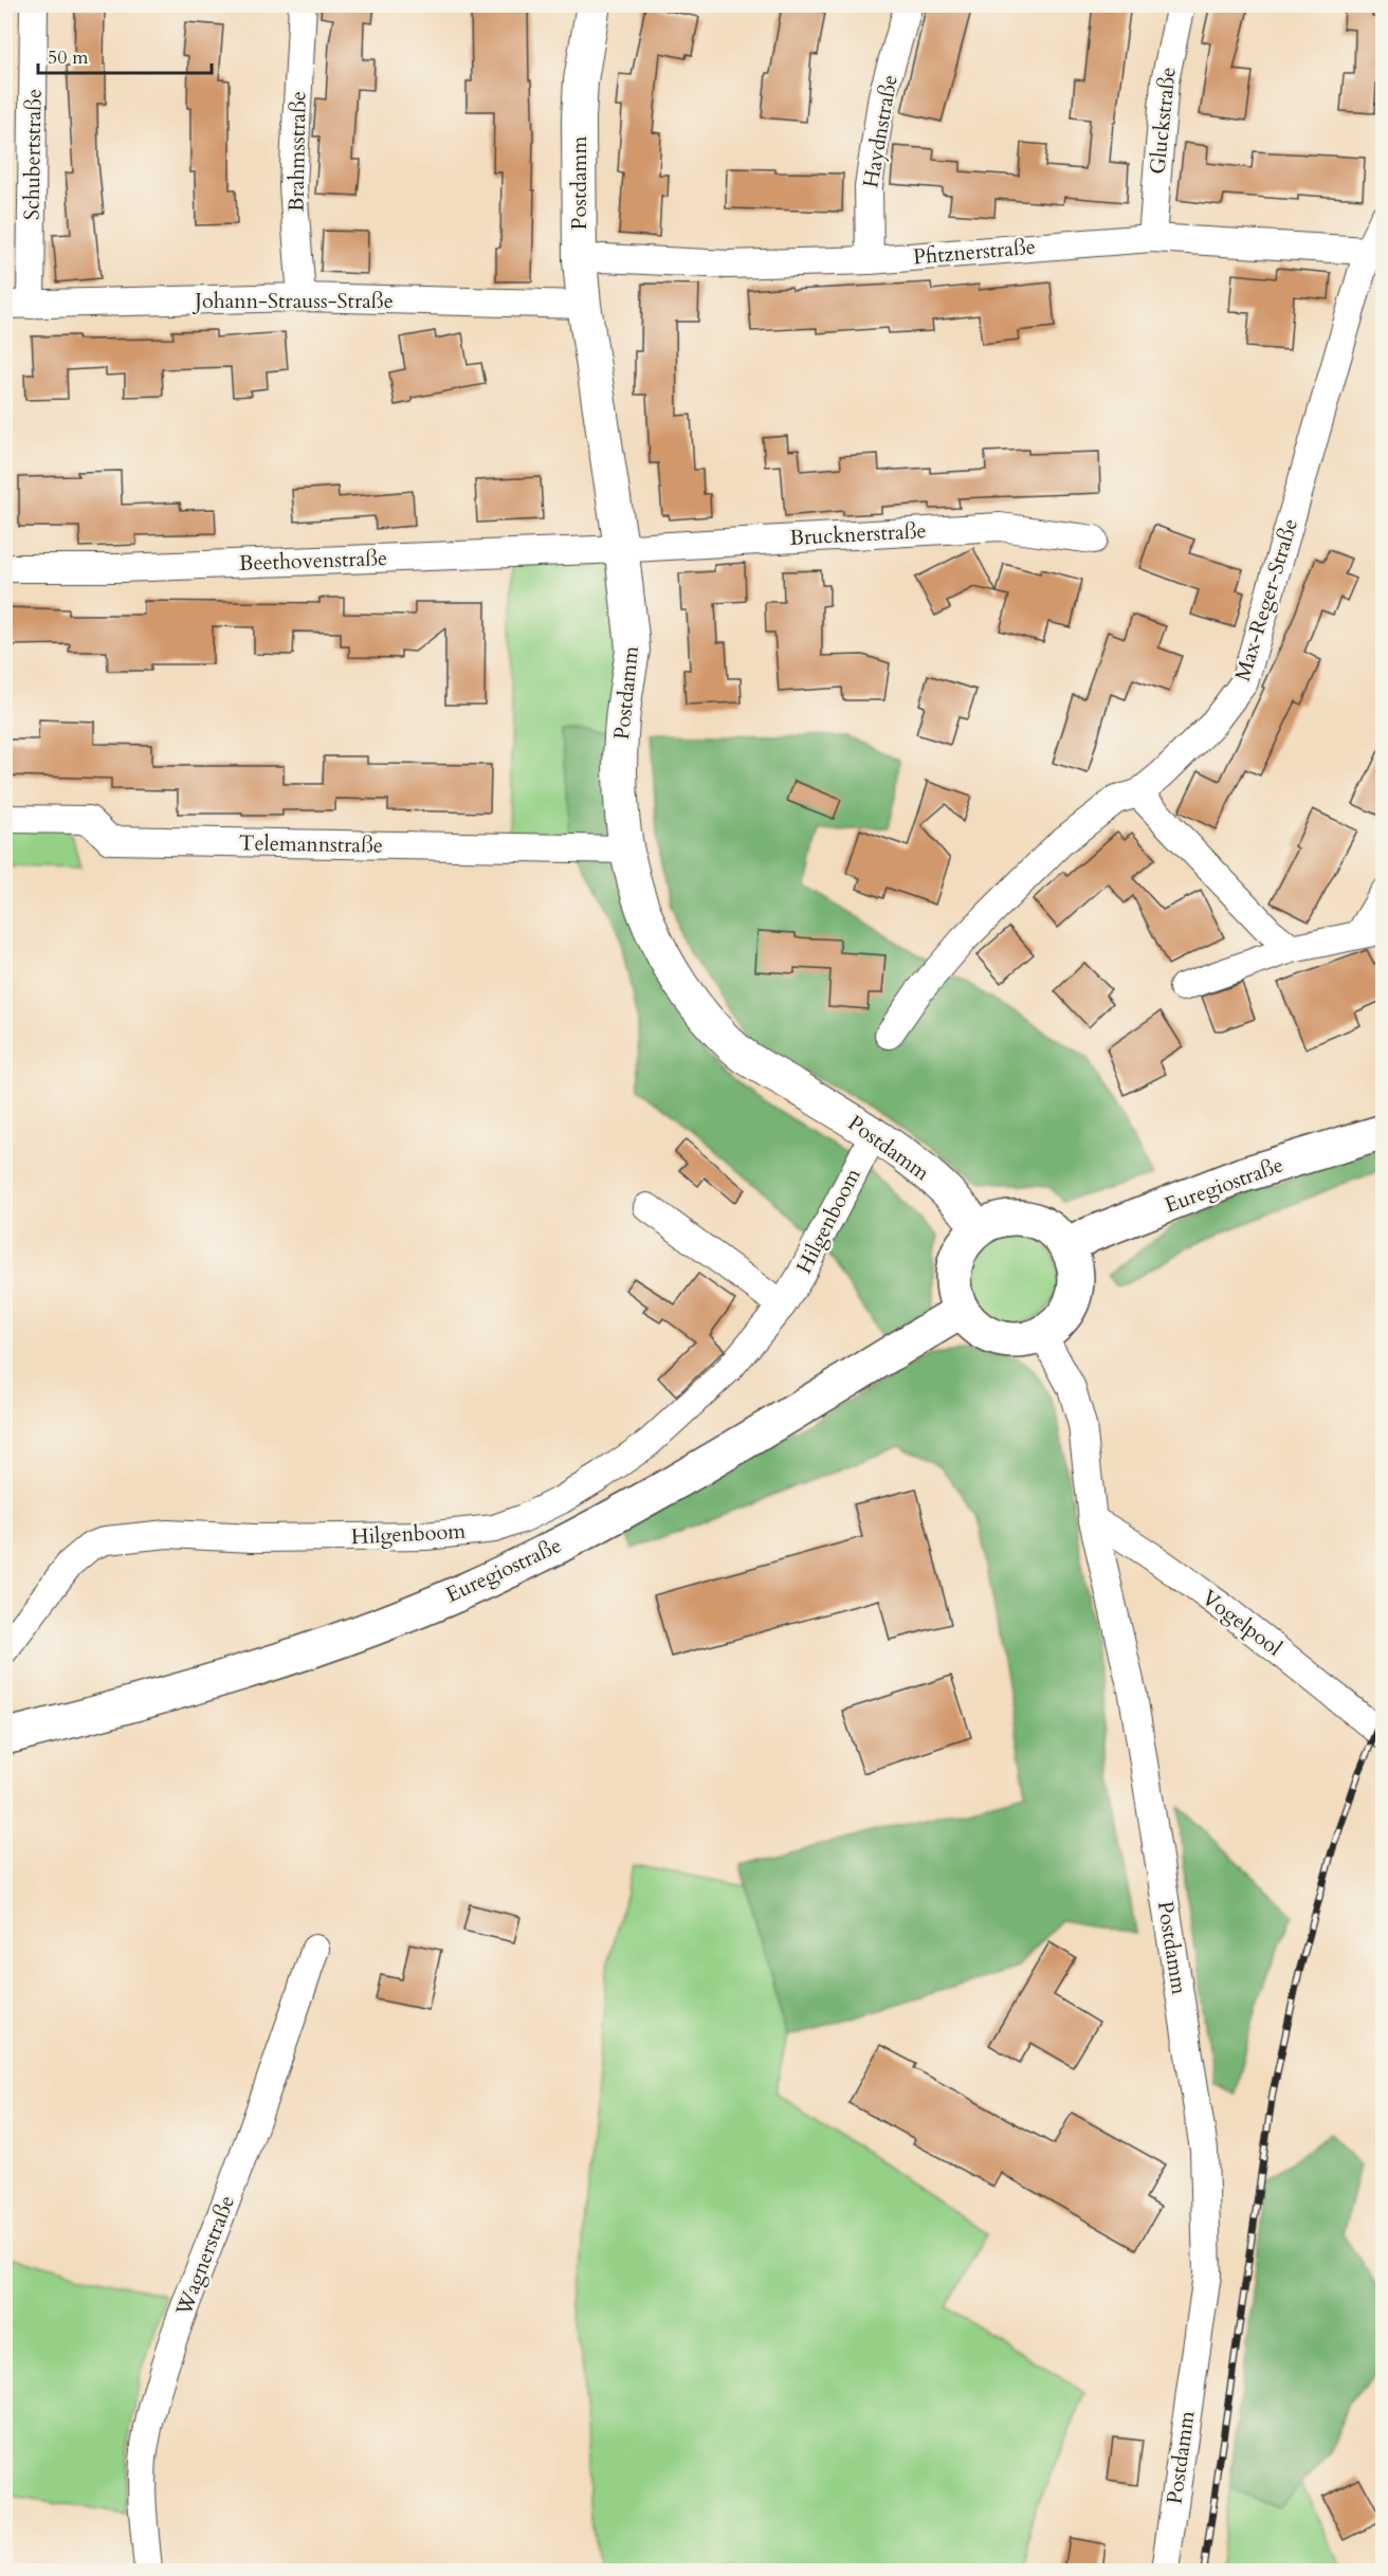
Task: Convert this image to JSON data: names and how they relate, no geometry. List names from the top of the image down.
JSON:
{
  "streets": {
    "main road": ["Euregiostraße"],
    "street": [
      "Gluckstraße",
      "Haydnstraße",
      "Brahmsstraße",
      "Schubertstraße",
      "Postdamm",
      "Pfitznerstraße",
      "Johann-Strauss-Straße",
      "Brucknerstraße",
      "Beethovenstraße",
      "Max-Reger-Straße",
      "Telemannstraße",
      "Hilgenboom",
      "Vogelpool",
      "Wagnerstraße"
    ]
  },
  "crossings": [
    ["Gluckstraße", "Pfitznerstraße"],
    ["Haydnstraße", "Pfitznerstraße"],
    ["Brahmsstraße", "Johann-Strauss-Straße"],
    ["Schubertstraße", "Johann-Strauss-Straße"],
    ["Postdamm", "Pfitznerstraße"],
    ["Postdamm", "Johann-Strauss-Straße"],
    ["Postdamm", "Brucknerstraße"],
    ["Postdamm", "Beethovenstraße"],
    ["Postdamm", "Telemannstraße"],
    ["Postdamm", "Euregiostraße"],
    ["Postdamm", "Hilgenboom"],
    ["Postdamm", "Vogelpool"],
    ["Pfitznerstraße", "Max-Reger-Straße"],
    ["Brucknerstraße", "Beethovenstraße"]
  ],
  "scale_bar": "50 m"
}
